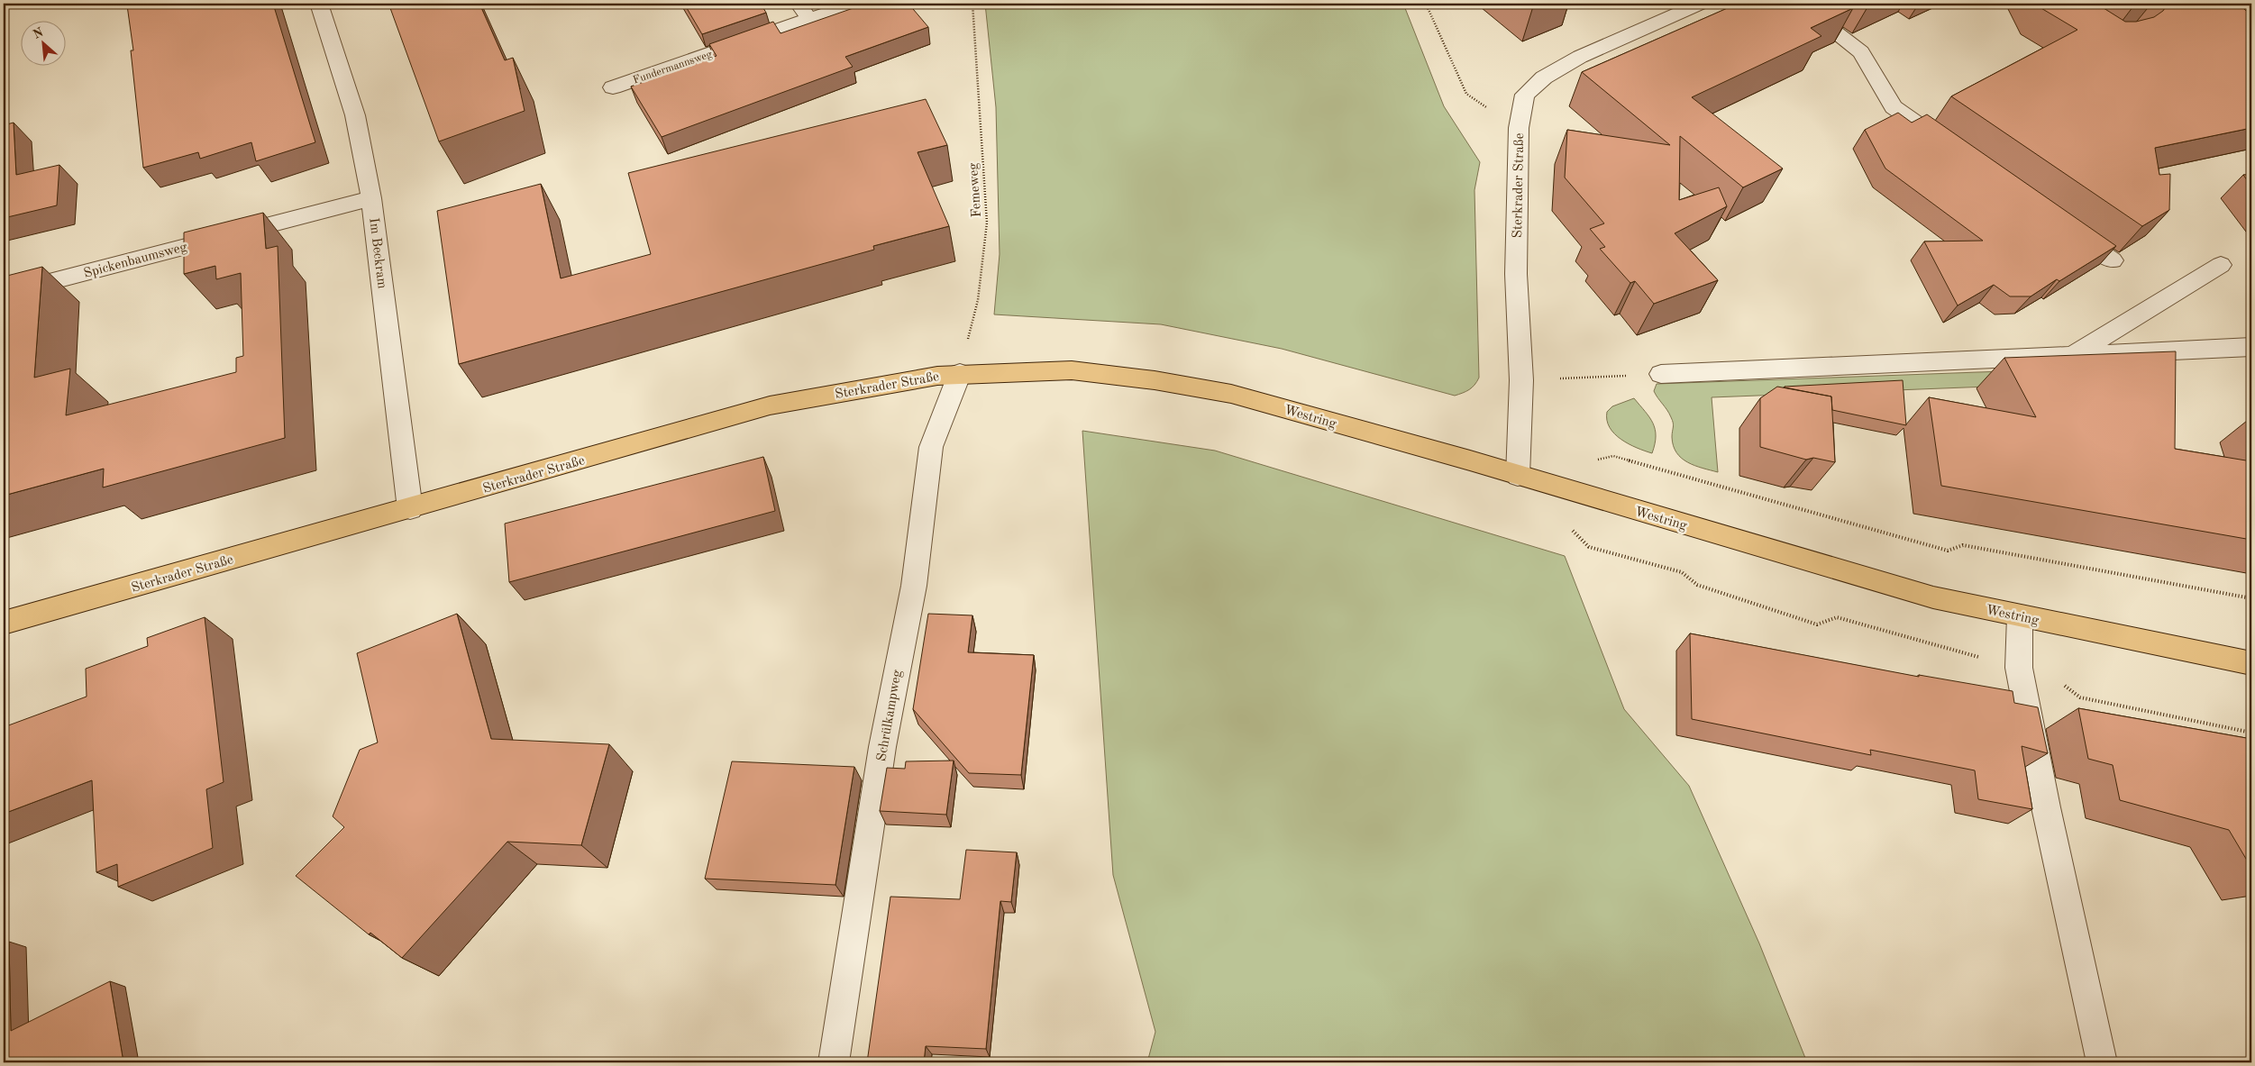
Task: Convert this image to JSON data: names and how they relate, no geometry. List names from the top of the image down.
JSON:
{
  "streets": {
    "main road": ["Sterkrader Straße", "Westring"],
    "street": [
      "Fundermannsweg",
      "Im Beckram",
      "Spickenbaumsweg",
      "Schrülkampweg"
    ],
    "path": ["Femeweg"]
  },
  "crossings": [
    ["Sterkrader Straße", "Femeweg"],
    ["Sterkrader Straße", "Im Beckram"],
    ["Sterkrader Straße", "Westring"],
    ["Sterkrader Straße", "Schrülkampweg"],
    ["Femeweg", "Schrülkampweg"],
    ["Im Beckram", "Spickenbaumsweg"]
  ],
  "north": "top left"
}
